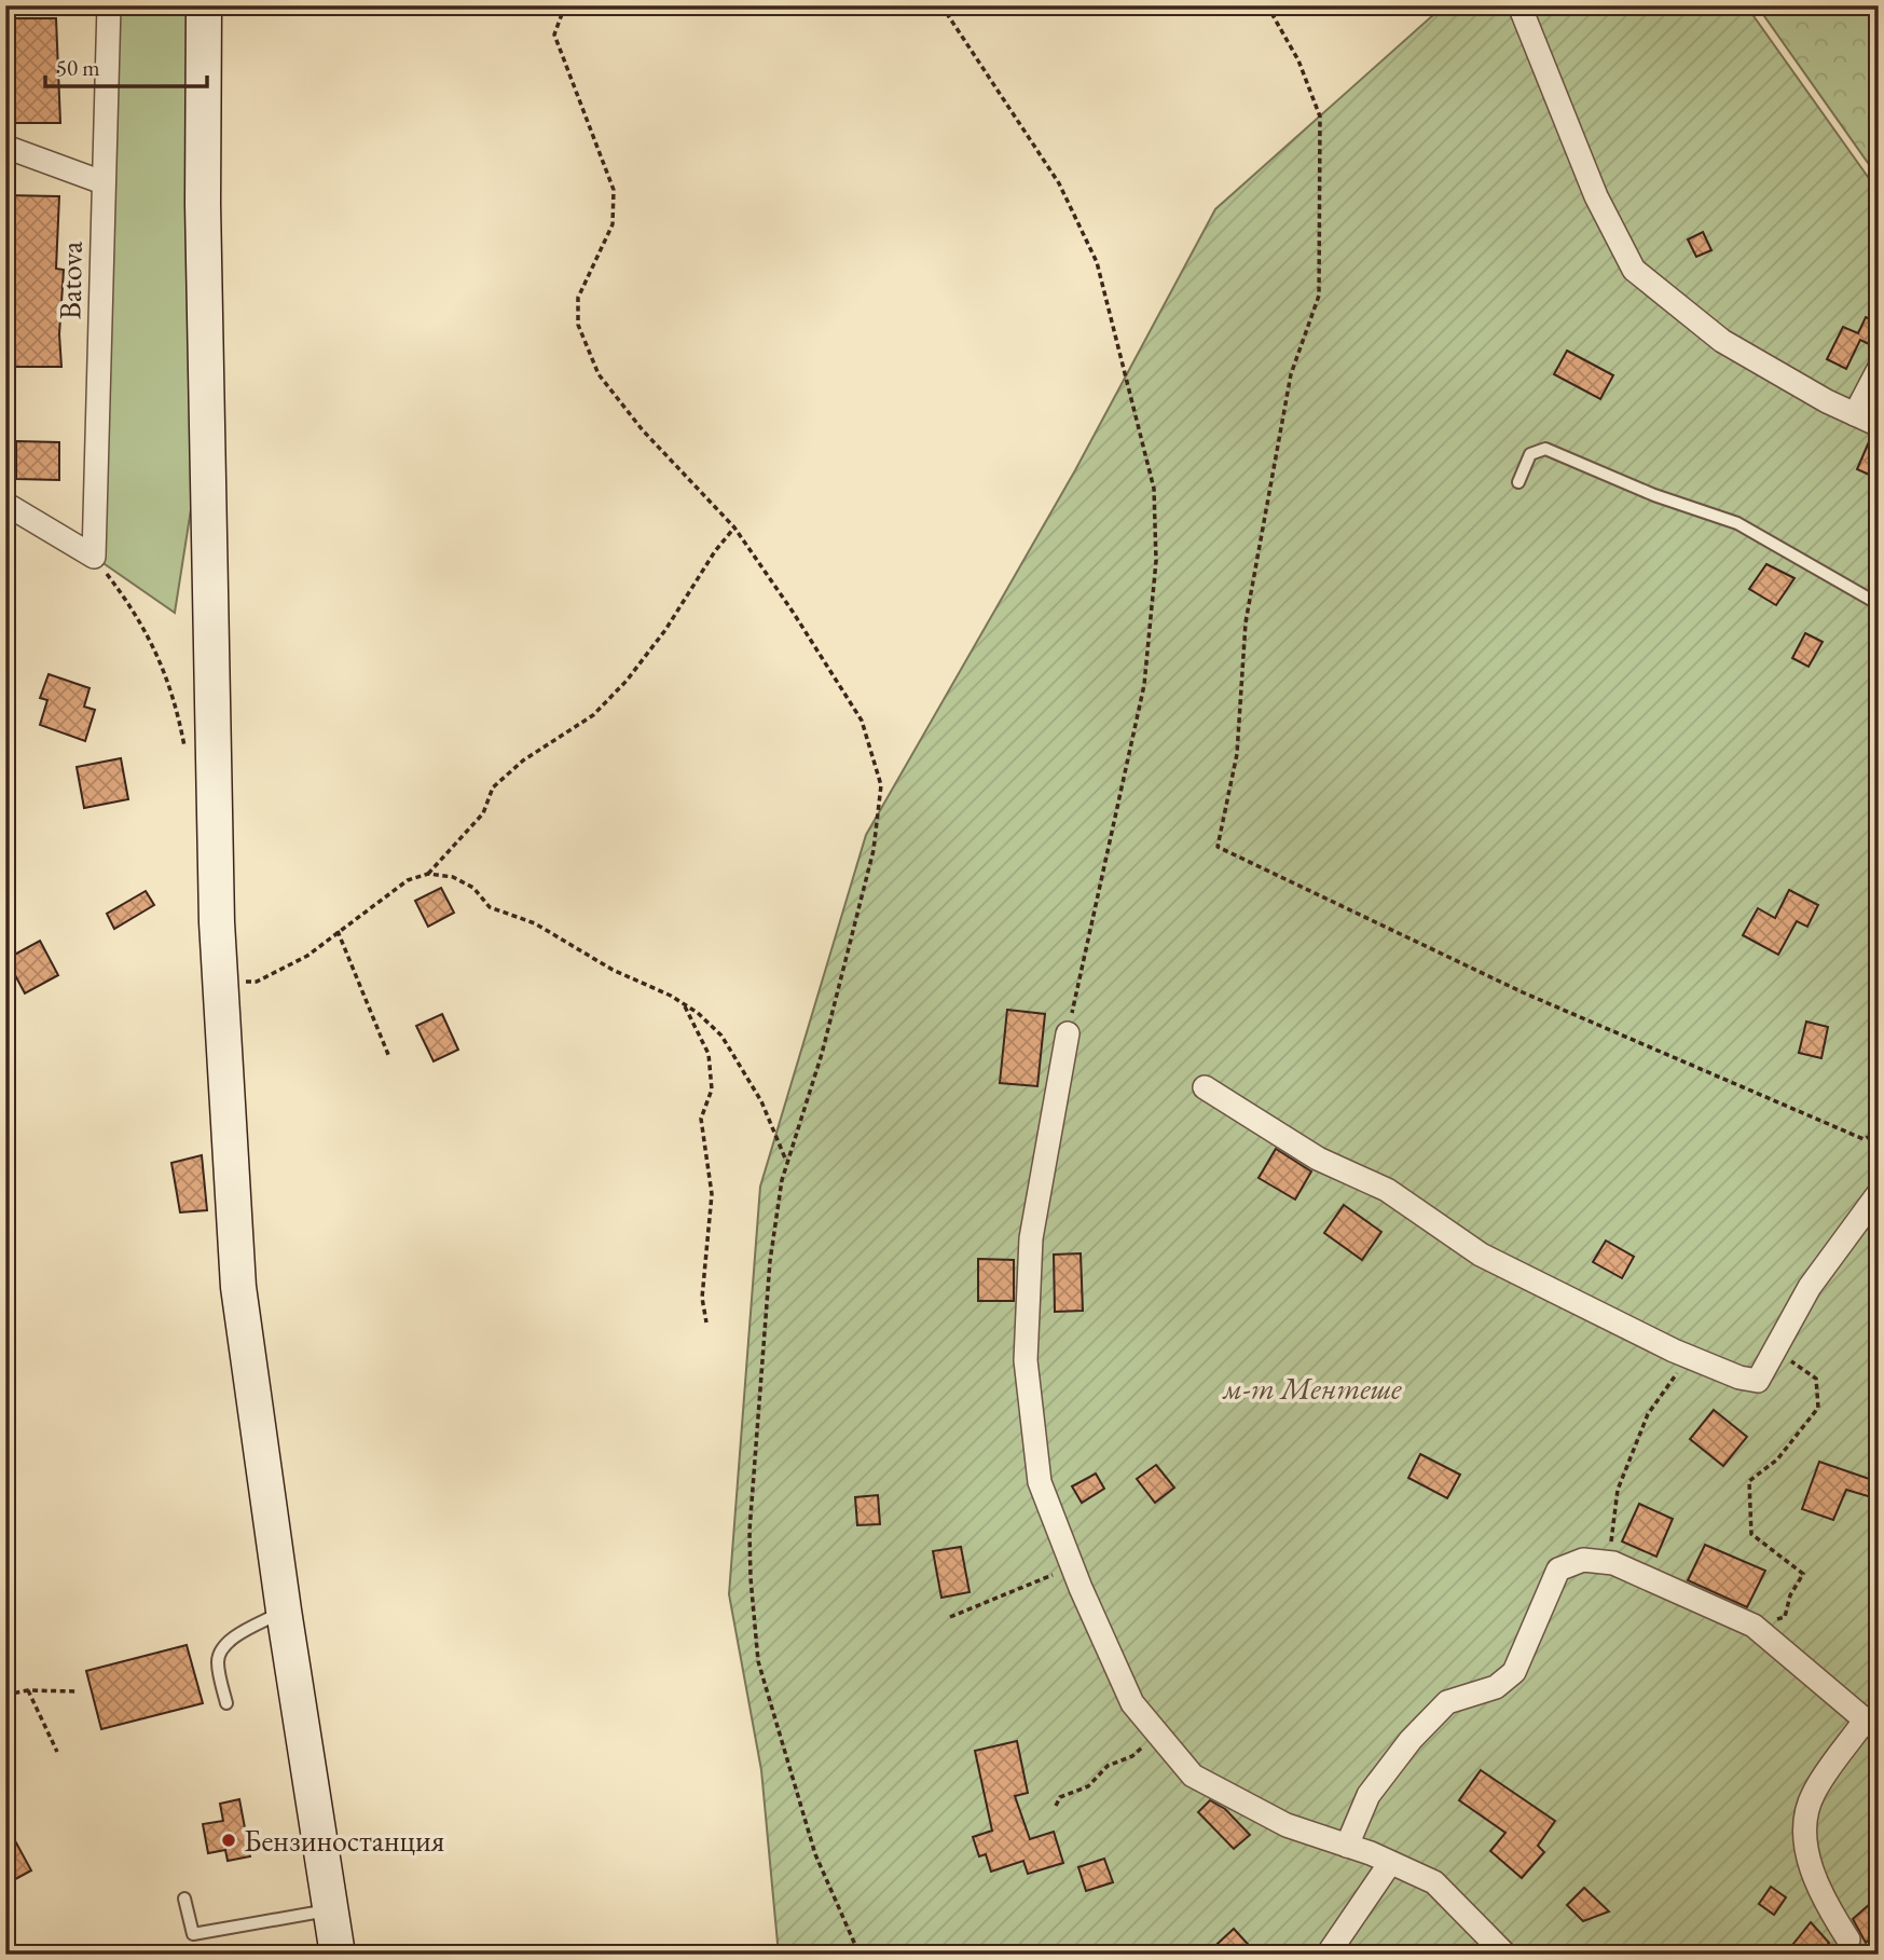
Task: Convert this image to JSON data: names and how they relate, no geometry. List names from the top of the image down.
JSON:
{
  "streets": {
    "street": ["Batova"]
  },
  "parks": ["м-т Ментeше"],
  "places": ["Бензиностанция"],
  "scale_bar": "50 m"
}
